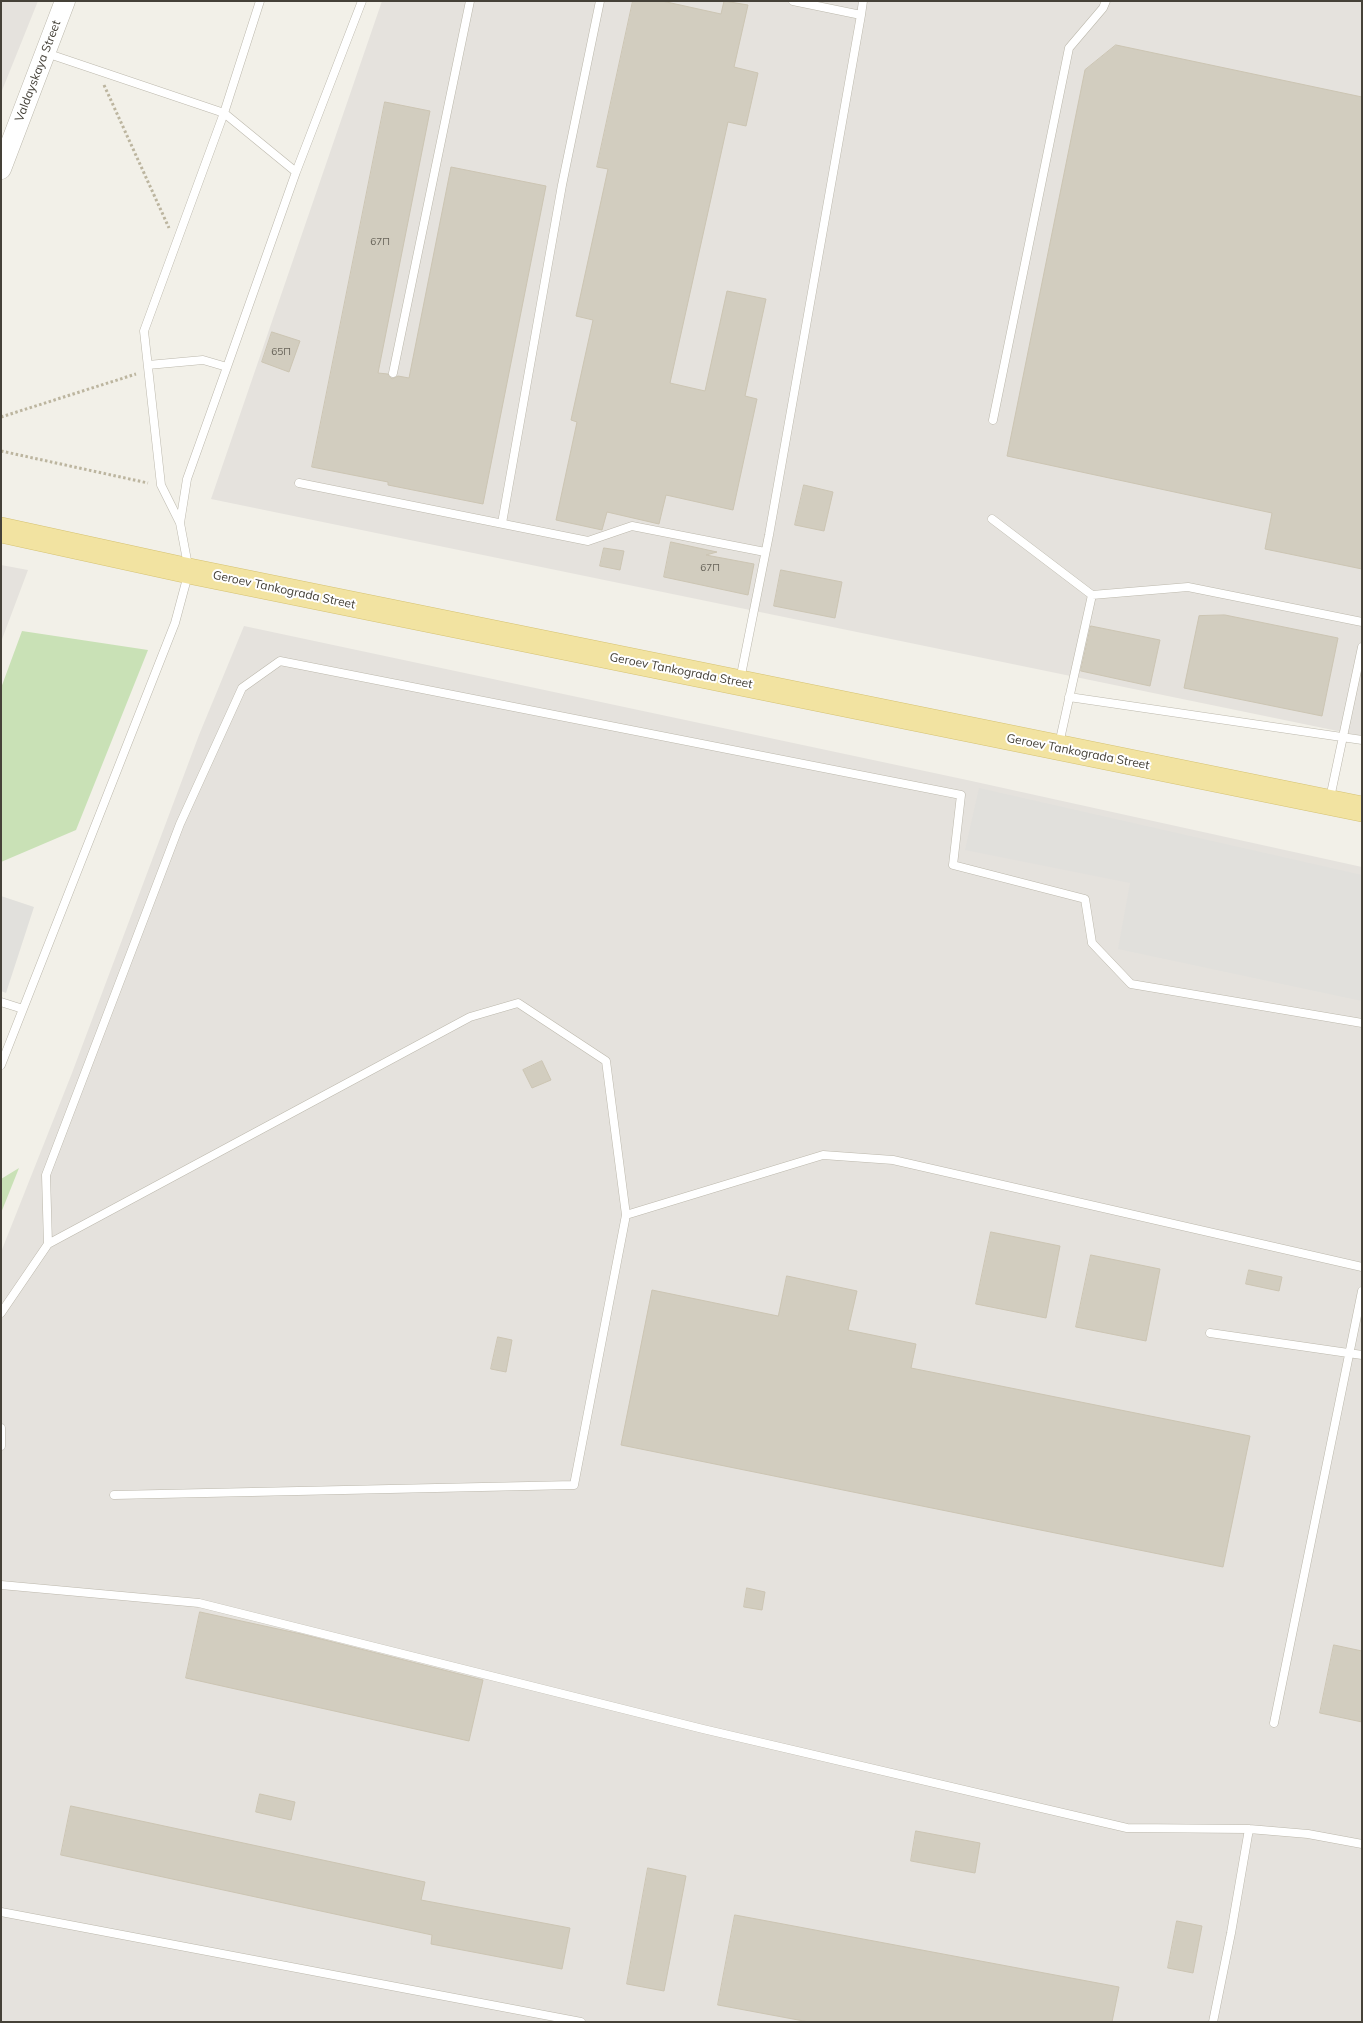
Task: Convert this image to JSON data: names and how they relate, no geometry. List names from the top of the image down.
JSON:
{
  "streets": {
    "main road": ["Geroev Tankograda Street"],
    "street": ["Valdayskaya Street"]
  },
  "house_numbers": ["67П", "65П", "67П"]
}
